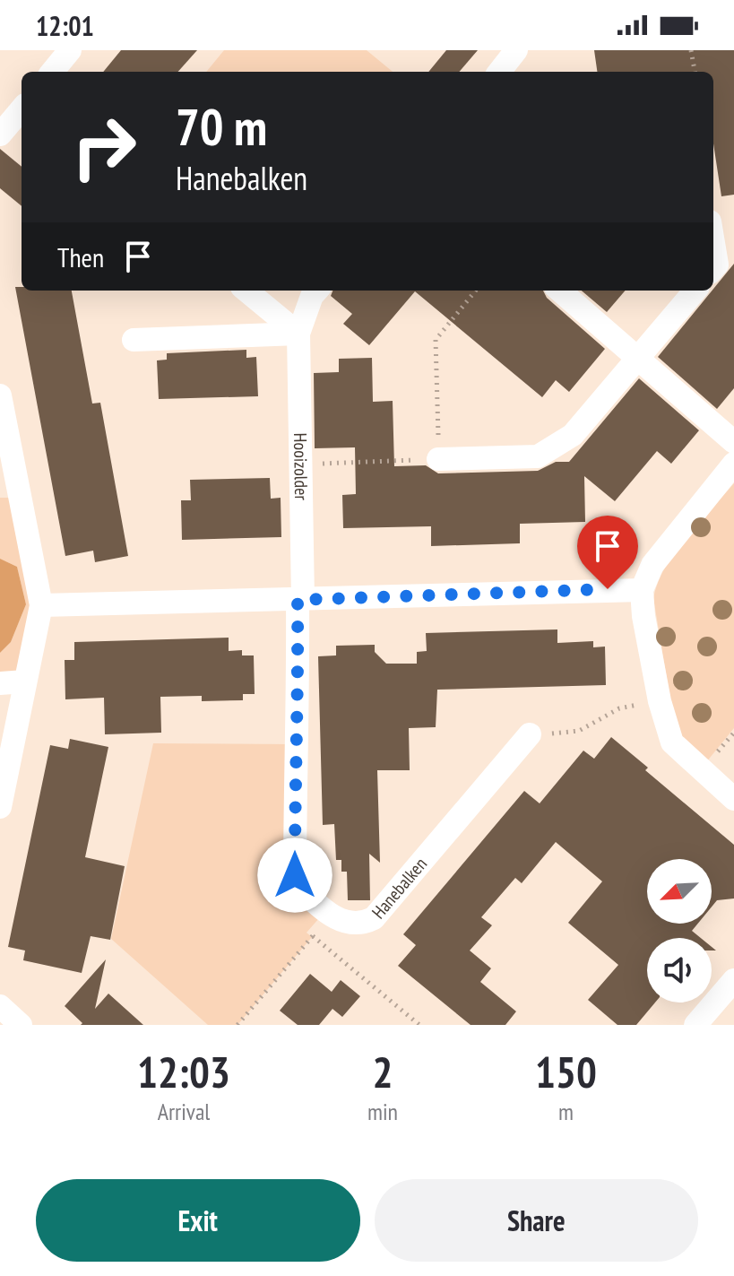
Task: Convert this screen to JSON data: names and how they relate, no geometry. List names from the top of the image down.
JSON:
{
  "streets": {
    "street": ["Hooizolder", "Hanebalken"]
  },
  "crossings": [
    ["Hooizolder", "Hanebalken"]
  ],
  "north": "bottom left",
  "page": {
    "status": "12:01",
    "turn": ["70 m", "Hanebalken"],
    "then": "Then",
    "eta": [
      "12:03",
      "Arrival",
      "2",
      "min",
      "150",
      "m"
    ],
    "buttons": ["Exit", "Share"]
  }
}
